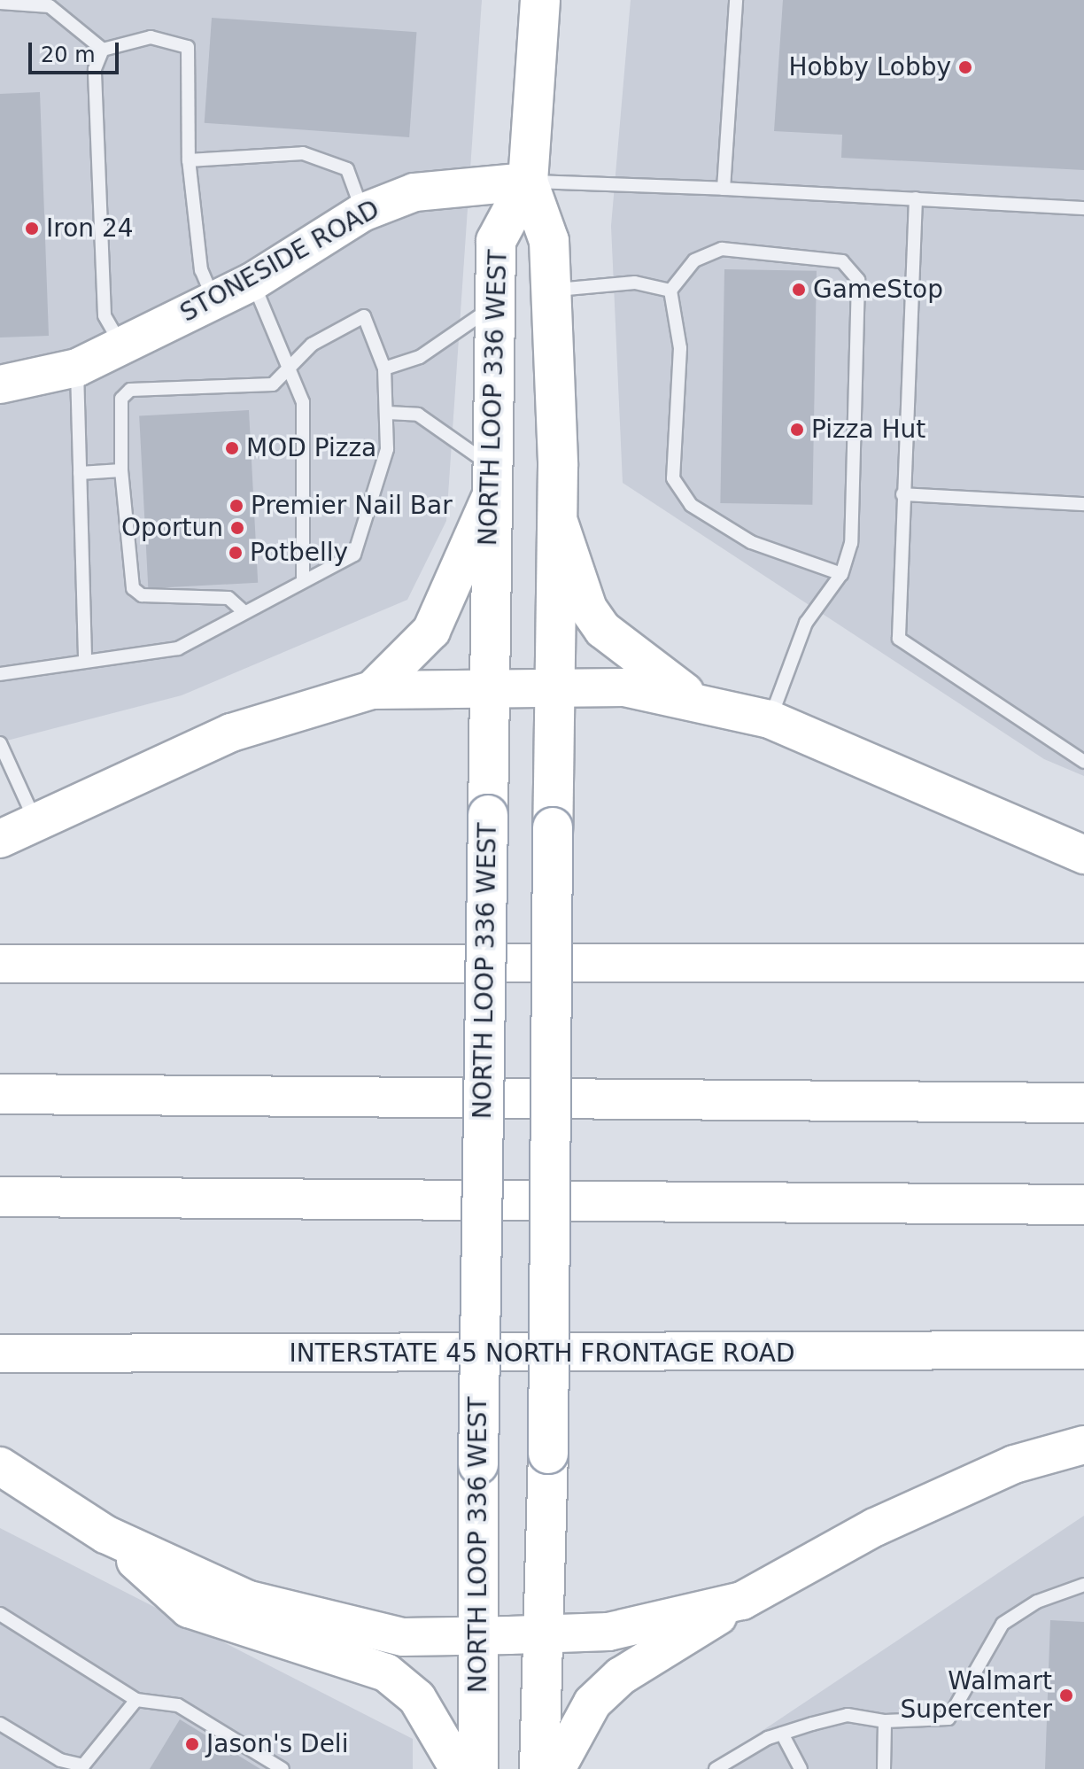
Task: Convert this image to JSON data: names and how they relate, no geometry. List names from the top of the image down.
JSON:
{
  "streets": {
    "main road": ["STONESIDE ROAD", "NORTH LOOP 336 WEST", "INTERSTATE 45 NORTH FRONTAGE ROAD"]
  },
  "crossings": [
    ["STONESIDE ROAD", "NORTH LOOP 336 WEST"]
  ],
  "places": [
    "Hobby Lobby",
    "Iron 24",
    "GameStop",
    "Pizza Hut",
    "MOD Pizza",
    "Premier Nail Bar",
    "Oportun",
    "Potbelly",
    "Walmart Supercenter",
    "Jason's Deli"
  ],
  "scale_bar": "20 m"
}
